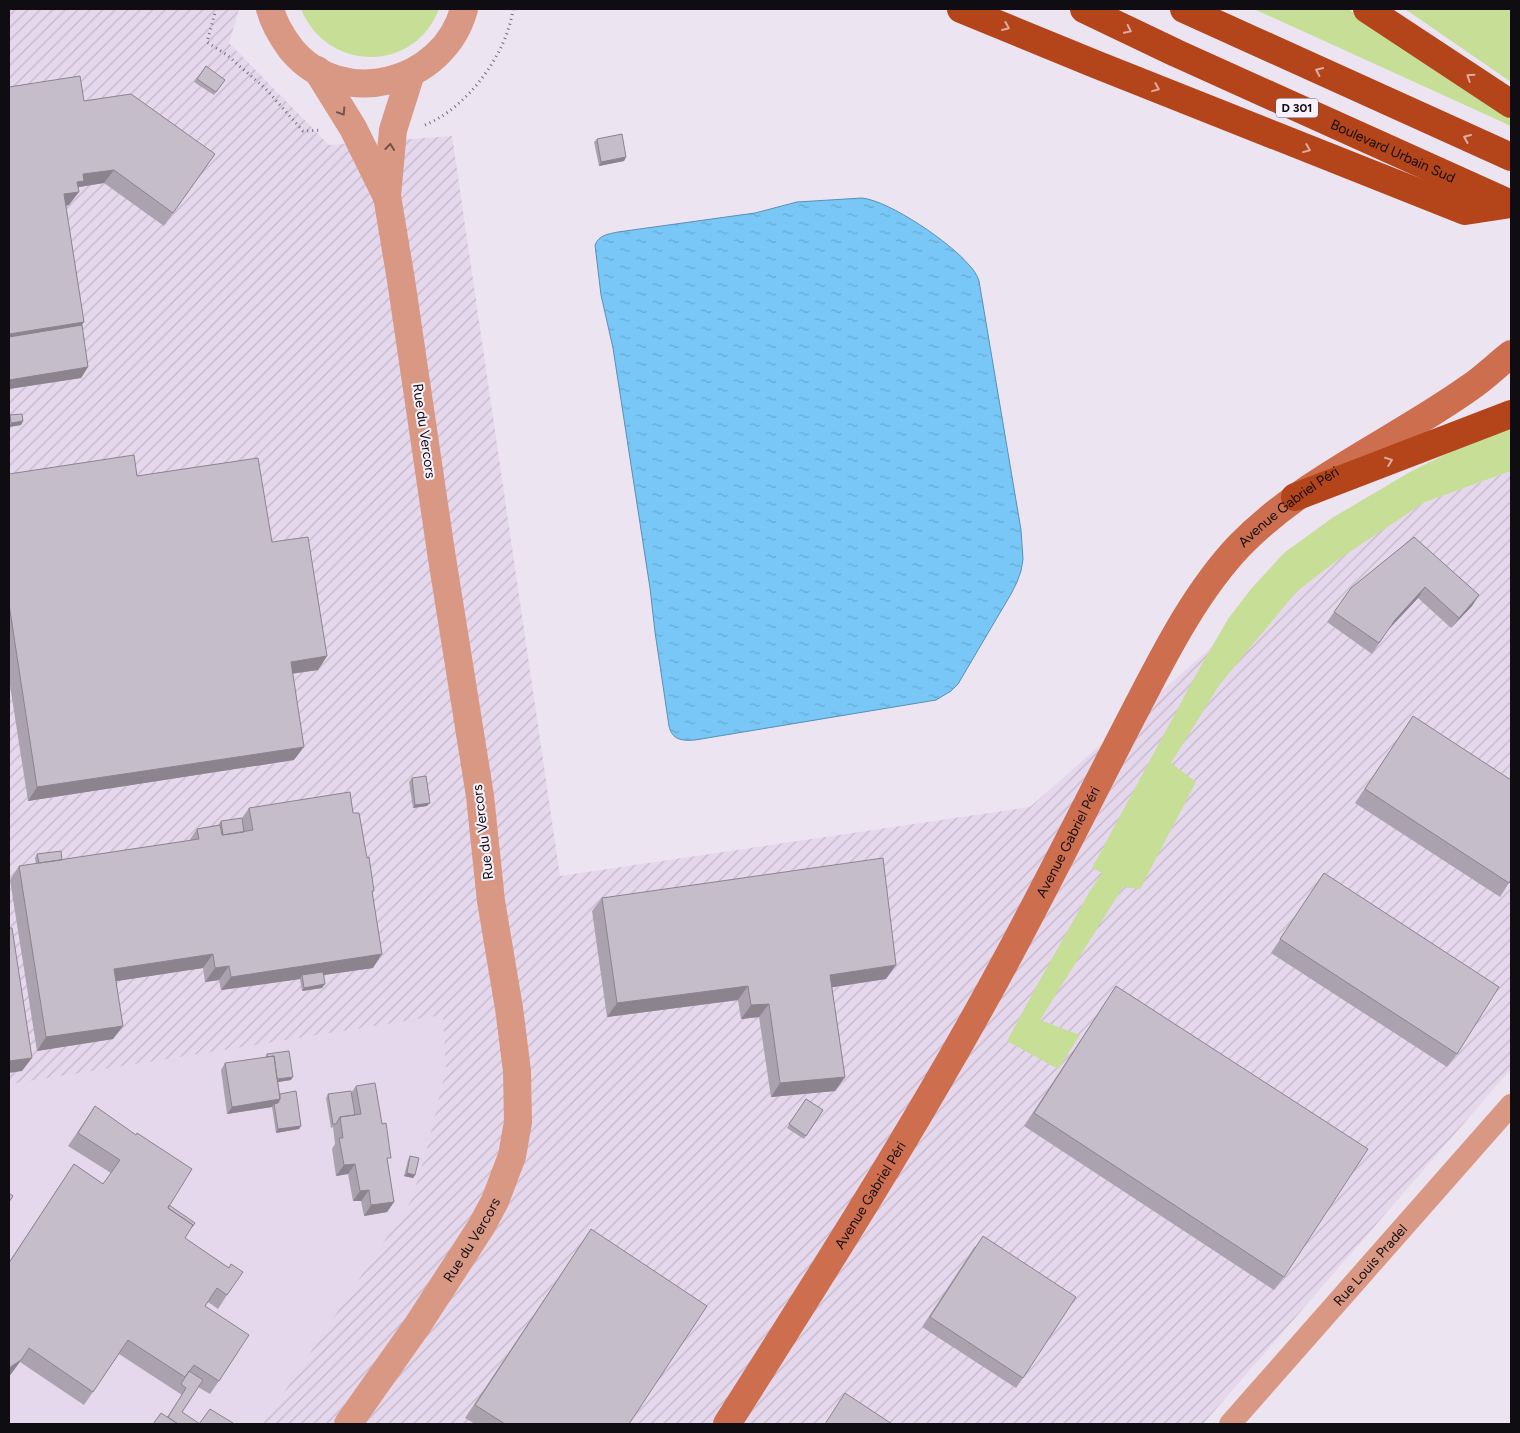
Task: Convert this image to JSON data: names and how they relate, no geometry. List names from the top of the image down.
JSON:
{
  "streets": {
    "highway": ["D 301", "Boulevard Urbain Sud"],
    "main road": ["Avenue Gabriel Péri"],
    "street": ["Rue du Vercors", "Rue Louis Pradel"]
  }
}
